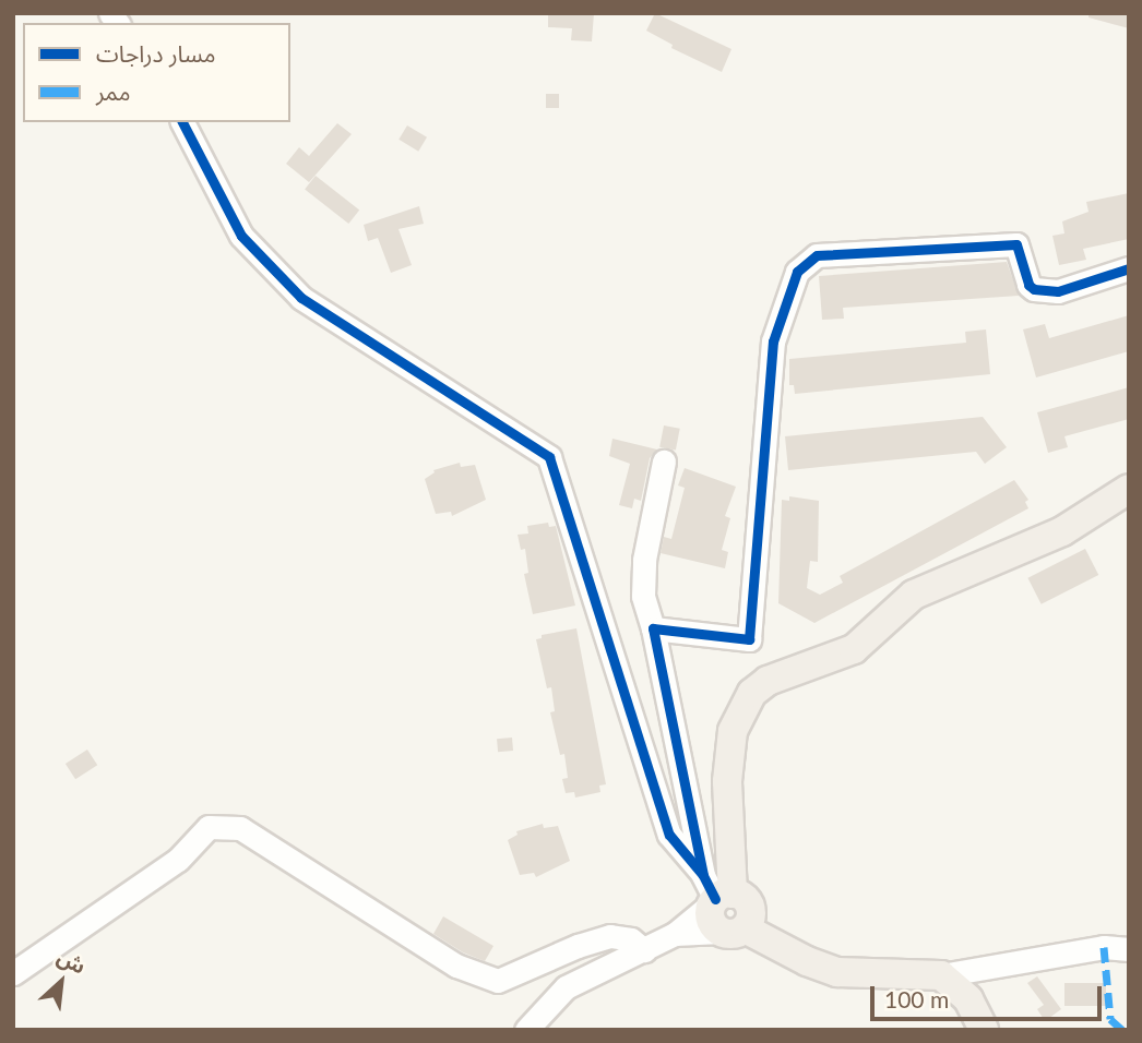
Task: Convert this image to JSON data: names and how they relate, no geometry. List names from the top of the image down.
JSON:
{
  "legend": ["مسار دراجات", "ممر"],
  "scale_bar": "100 m",
  "north": "top right"
}
